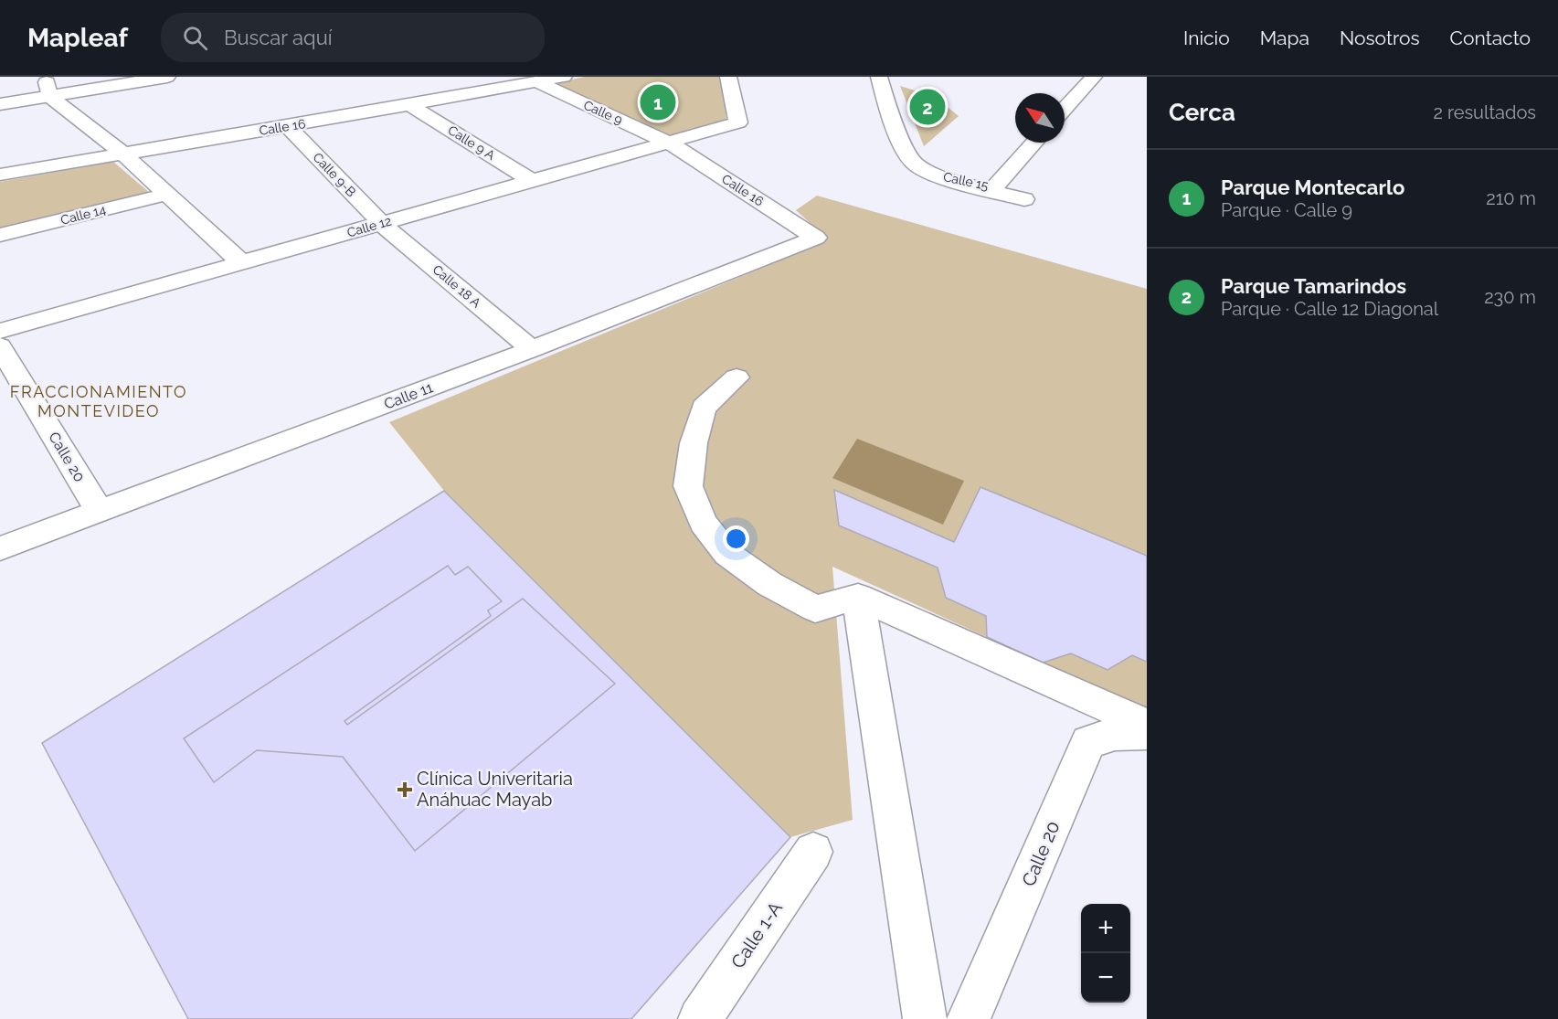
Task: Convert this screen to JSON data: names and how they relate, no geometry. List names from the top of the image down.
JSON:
{
  "streets": {
    "street": [
      "Calle 9",
      "Calle 16",
      "Calle 9 A",
      "Calle 9-B",
      "Calle 15",
      "Calle 14",
      "Calle 12",
      "Calle 18 A",
      "Calle 11",
      "Calle 20",
      "Calle 1-A"
    ]
  },
  "crossings": [
    ["Calle 9", "Calle 16"],
    ["Calle 9", "Calle 12"],
    ["Calle 16", "Calle 9 A"],
    ["Calle 16", "Calle 9-B"],
    ["Calle 16", "Calle 12"],
    ["Calle 16", "Calle 11"],
    ["Calle 9 A", "Calle 12"],
    ["Calle 9-B", "Calle 12"],
    ["Calle 9-B", "Calle 18 A"],
    ["Calle 12", "Calle 18 A"],
    ["Calle 18 A", "Calle 11"],
    ["Calle 11", "Calle 20"]
  ],
  "districts": ["FRACCIONAMIENTO MONTEVIDEO"],
  "places": {
    "health": ["Clínica Univeritaria Anáhuac Mayab"]
  },
  "north": "top left",
  "page": {
    "header": "Mapleaf",
    "search": "Buscar aquí",
    "nav": [
      "Inicio",
      "Mapa",
      "Nosotros",
      "Contacto"
    ],
    "heading": ["Cerca", "2 resultados"],
    "pins": ["1", "2"],
    "list": [
      {
        "mark": "1",
        "name": "Parque Montecarlo",
        "note": "Parque · Calle 9",
        "value": "210 m"
      },
      {
        "mark": "2",
        "name": "Parque Tamarindos",
        "note": "Parque · Calle 12 Diagonal",
        "value": "230 m"
      }
    ],
    "map_buttons": ["+", "−"]
  }
}
